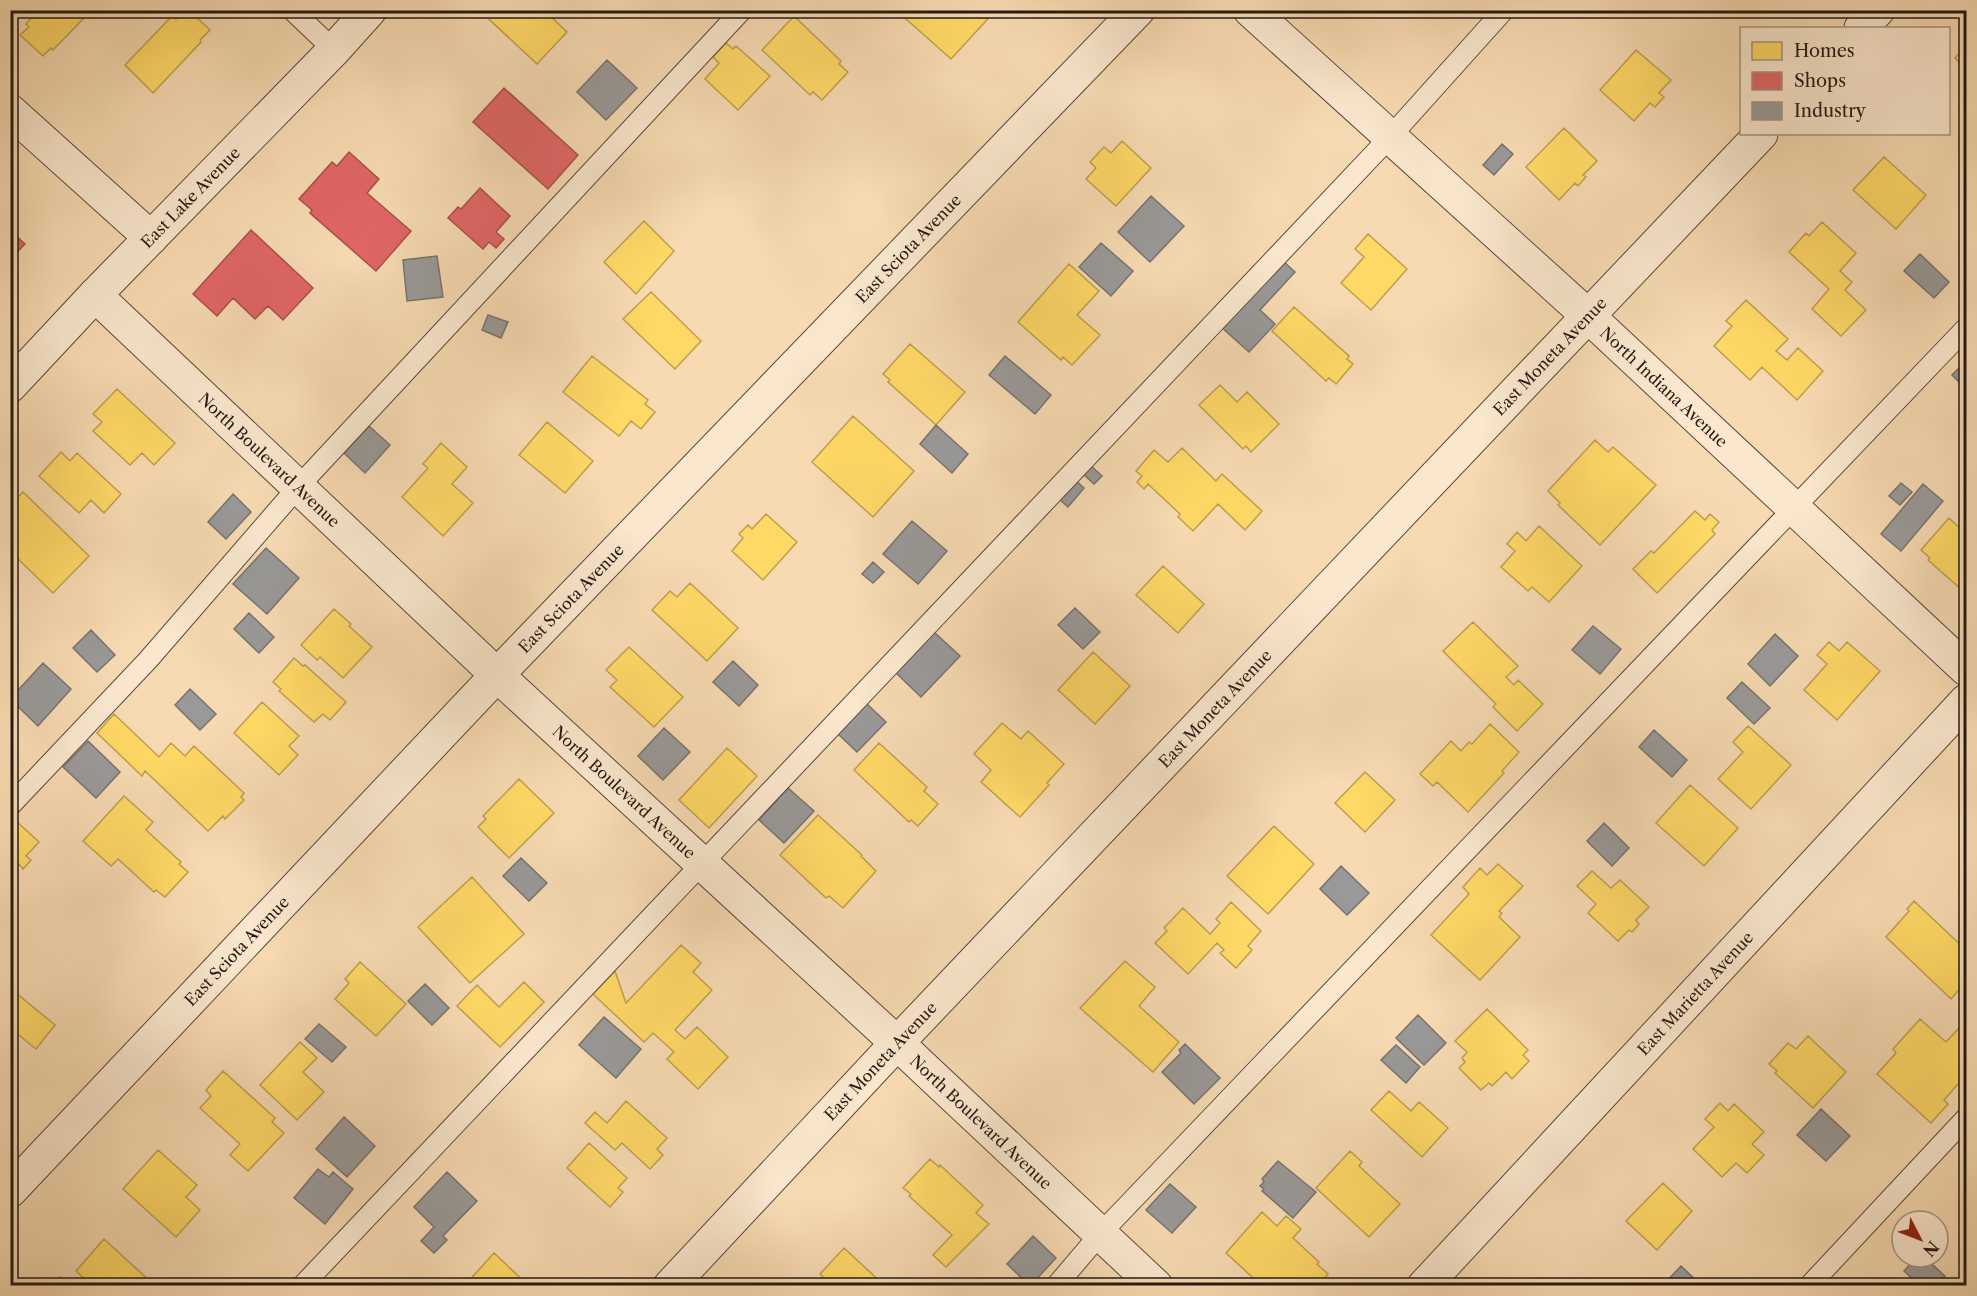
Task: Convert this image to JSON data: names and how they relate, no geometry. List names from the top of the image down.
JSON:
{
  "streets": {
    "street": [
      "East Lake Avenue",
      "East Sciota Avenue",
      "East Moneta Avenue",
      "North Indiana Avenue",
      "North Boulevard Avenue",
      "East Marietta Avenue"
    ]
  },
  "crossings": [
    ["East Lake Avenue", "North Boulevard Avenue"],
    ["East Sciota Avenue", "North Boulevard Avenue"],
    ["East Moneta Avenue", "North Indiana Avenue"],
    ["East Moneta Avenue", "North Boulevard Avenue"]
  ],
  "legend": ["Homes", "Shops", "Industry"],
  "north": "bottom right"
}
